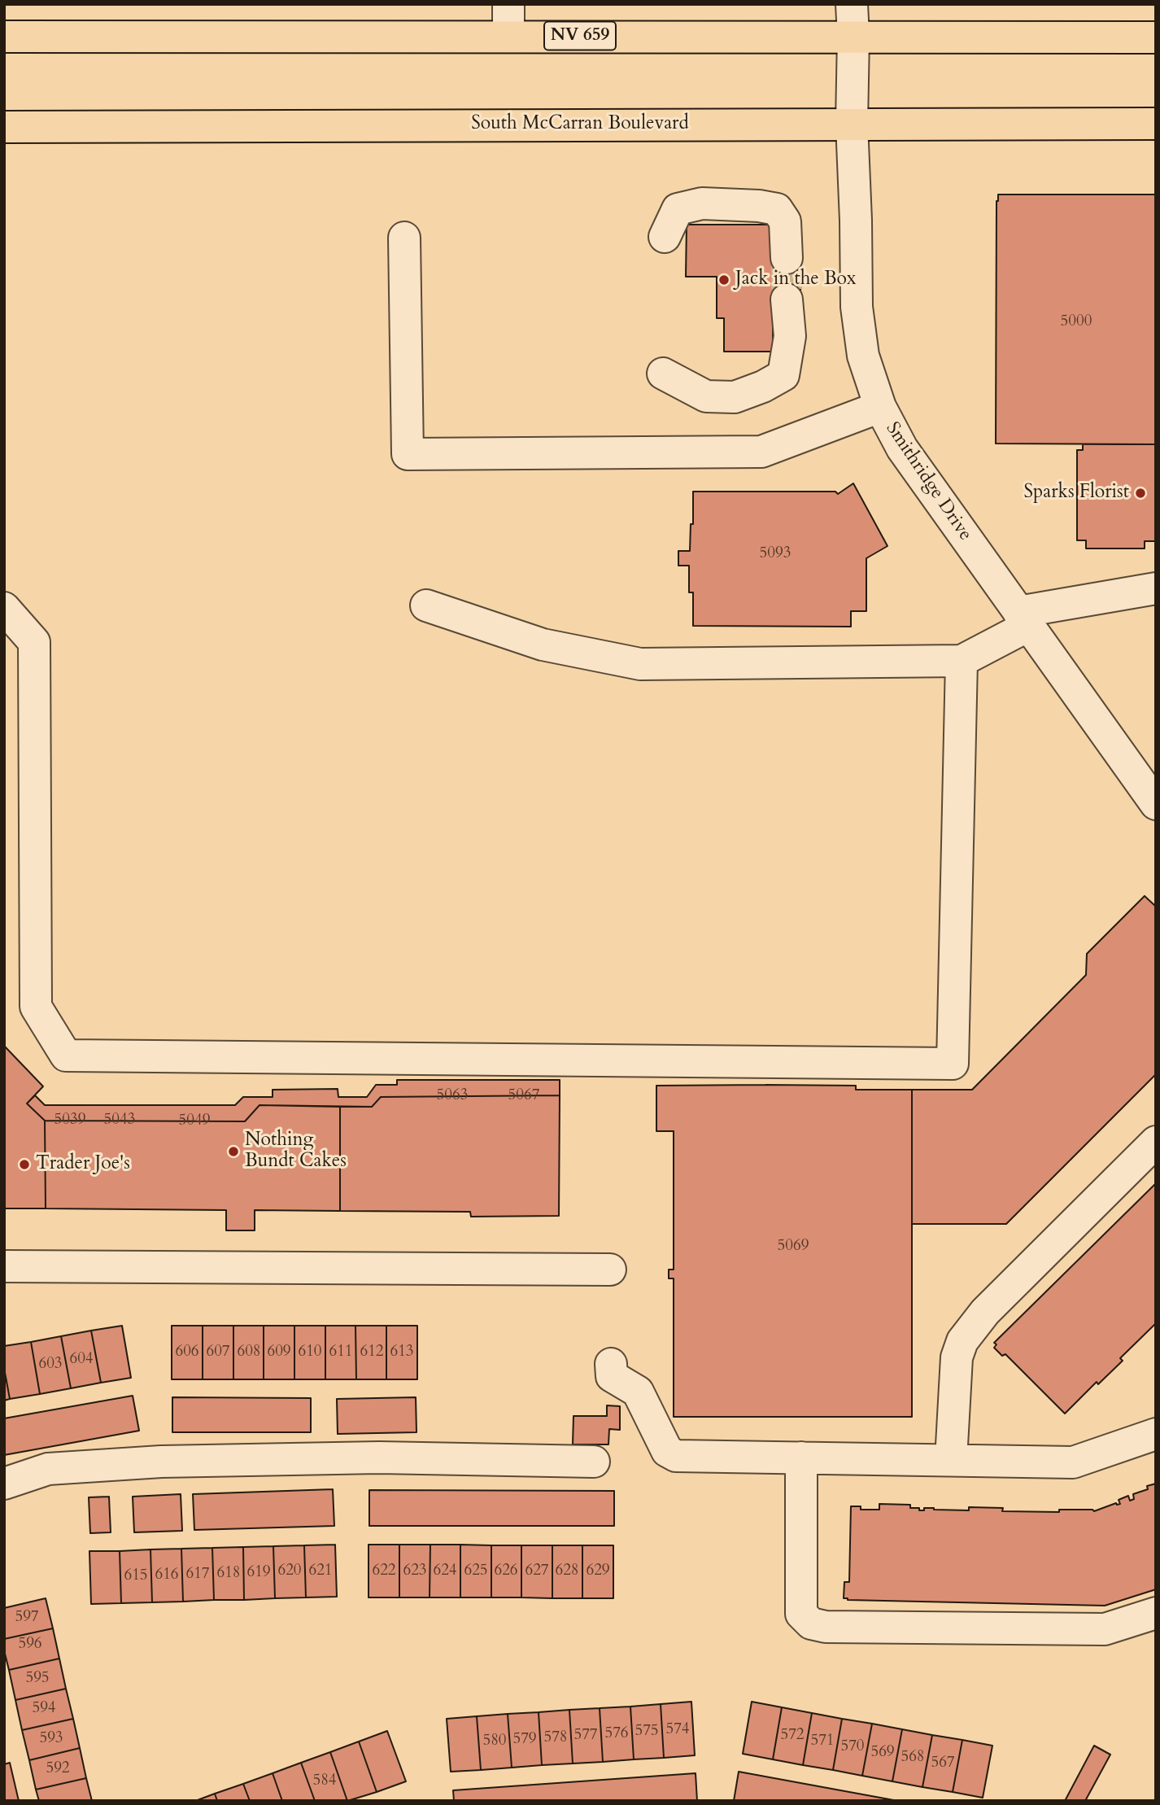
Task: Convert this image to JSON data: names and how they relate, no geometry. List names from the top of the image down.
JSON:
{
  "streets": {
    "main road": ["NV 659", "South McCarran Boulevard"],
    "street": ["Smithridge Drive"]
  },
  "crossings": [
    ["NV 659", "Smithridge Drive"],
    ["South McCarran Boulevard", "Smithridge Drive"]
  ],
  "places": [
    "Jack in the Box",
    "Sparks Florist",
    "Nothing Bundt Cakes",
    "Trader Joe's"
  ],
  "house_numbers": [
    "5000",
    "5093",
    "5063",
    "5067",
    "5039",
    "5043",
    "5049",
    "5069",
    "606",
    "607",
    "608",
    "609",
    "610",
    "611",
    "612",
    "613",
    "604",
    "603",
    "620",
    "621",
    "622",
    "623",
    "624",
    "625",
    "626",
    "627",
    "628",
    "629",
    "619",
    "618",
    "617",
    "616",
    "615",
    "597",
    "596",
    "595",
    "594",
    "574",
    "575",
    "576",
    "577",
    "572",
    "578",
    "593",
    "579",
    "580",
    "571",
    "570",
    "569",
    "568",
    "567",
    "592",
    "584"
  ]
}
